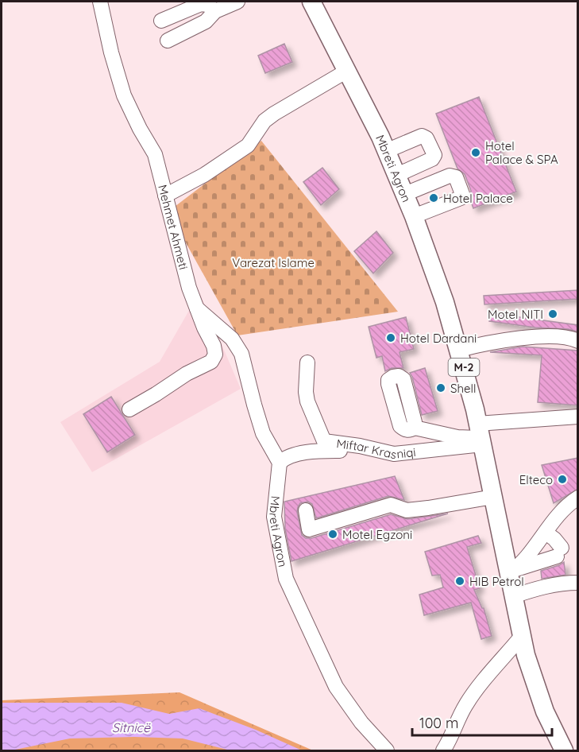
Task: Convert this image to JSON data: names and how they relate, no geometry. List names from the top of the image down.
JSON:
{
  "streets": {
    "main road": ["Mbreti Agron", "M-2"],
    "street": ["Mehmet Ahmeti", "Miftar Krasniqi"]
  },
  "crossings": [
    ["Mbreti Agron", "Miftar Krasniqi"]
  ],
  "water": ["Sitnicë"],
  "parks": ["Varezat Islame"],
  "places": [
    "Hotel Palace & SPA",
    "Hotel Palace",
    "Motel NITI",
    "Hotel Dardani",
    "Shell",
    "Elteco",
    "Motel Egzoni",
    "HIB Petrol"
  ],
  "scale_bar": "100 m"
}
